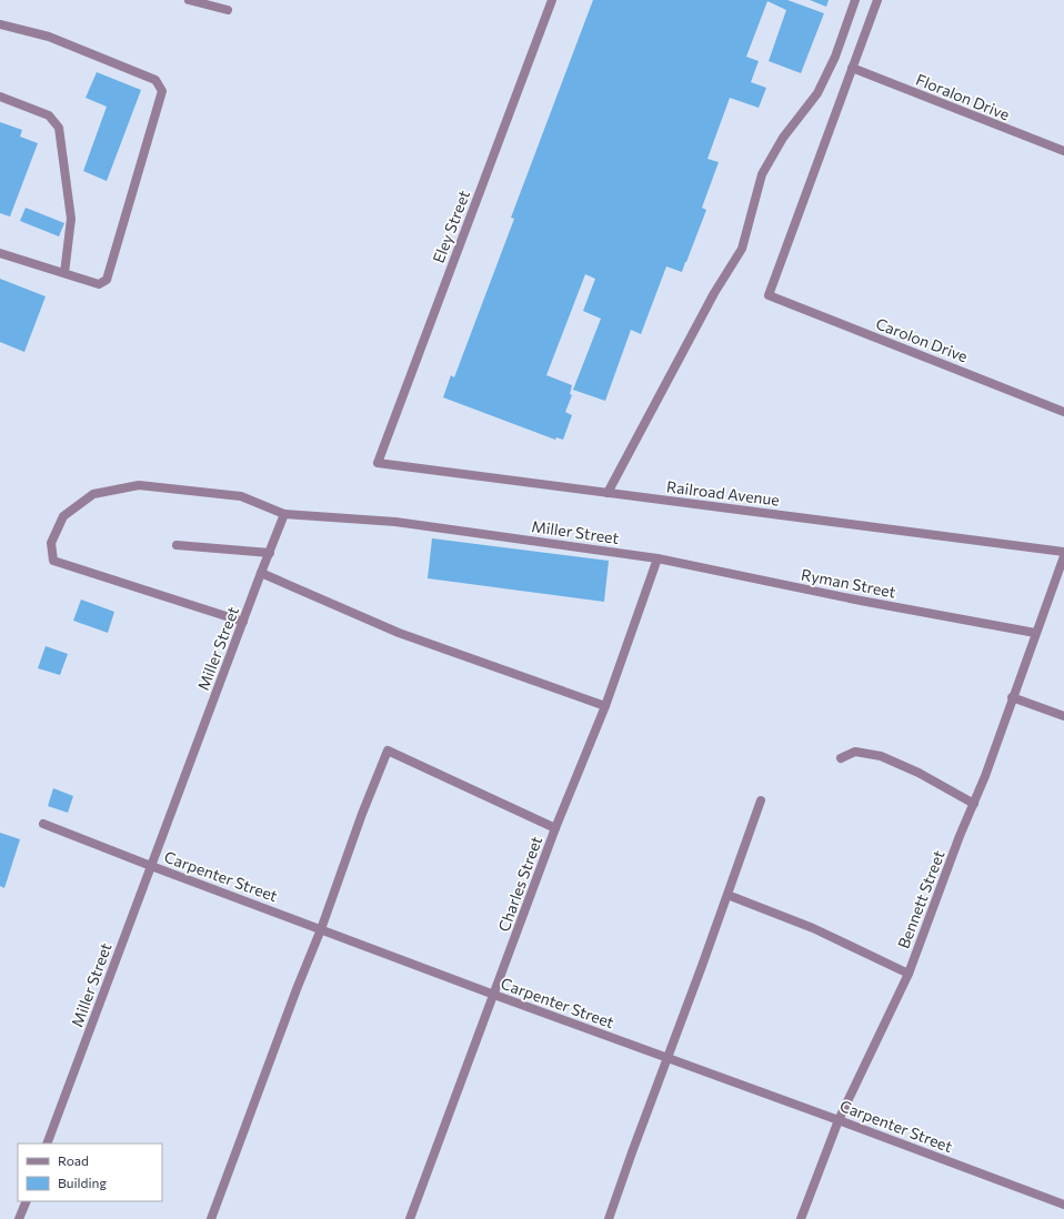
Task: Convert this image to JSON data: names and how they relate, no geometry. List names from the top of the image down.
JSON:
{
  "streets": {
    "street": [
      "Floralon Drive",
      "Eley Street",
      "Carolon Drive",
      "Railroad Avenue",
      "Miller Street",
      "Ryman Street",
      "Carpenter Street",
      "Charles Street",
      "Bennett Street"
    ]
  },
  "crossings": [
    ["Floralon Drive", "Carolon Drive"],
    ["Eley Street", "Railroad Avenue"],
    ["Miller Street", "Ryman Street"],
    ["Miller Street", "Carpenter Street"],
    ["Miller Street", "Charles Street"],
    ["Ryman Street", "Charles Street"],
    ["Ryman Street", "Bennett Street"],
    ["Carpenter Street", "Charles Street"],
    ["Carpenter Street", "Bennett Street"]
  ],
  "legend": ["Road", "Building"]
}
